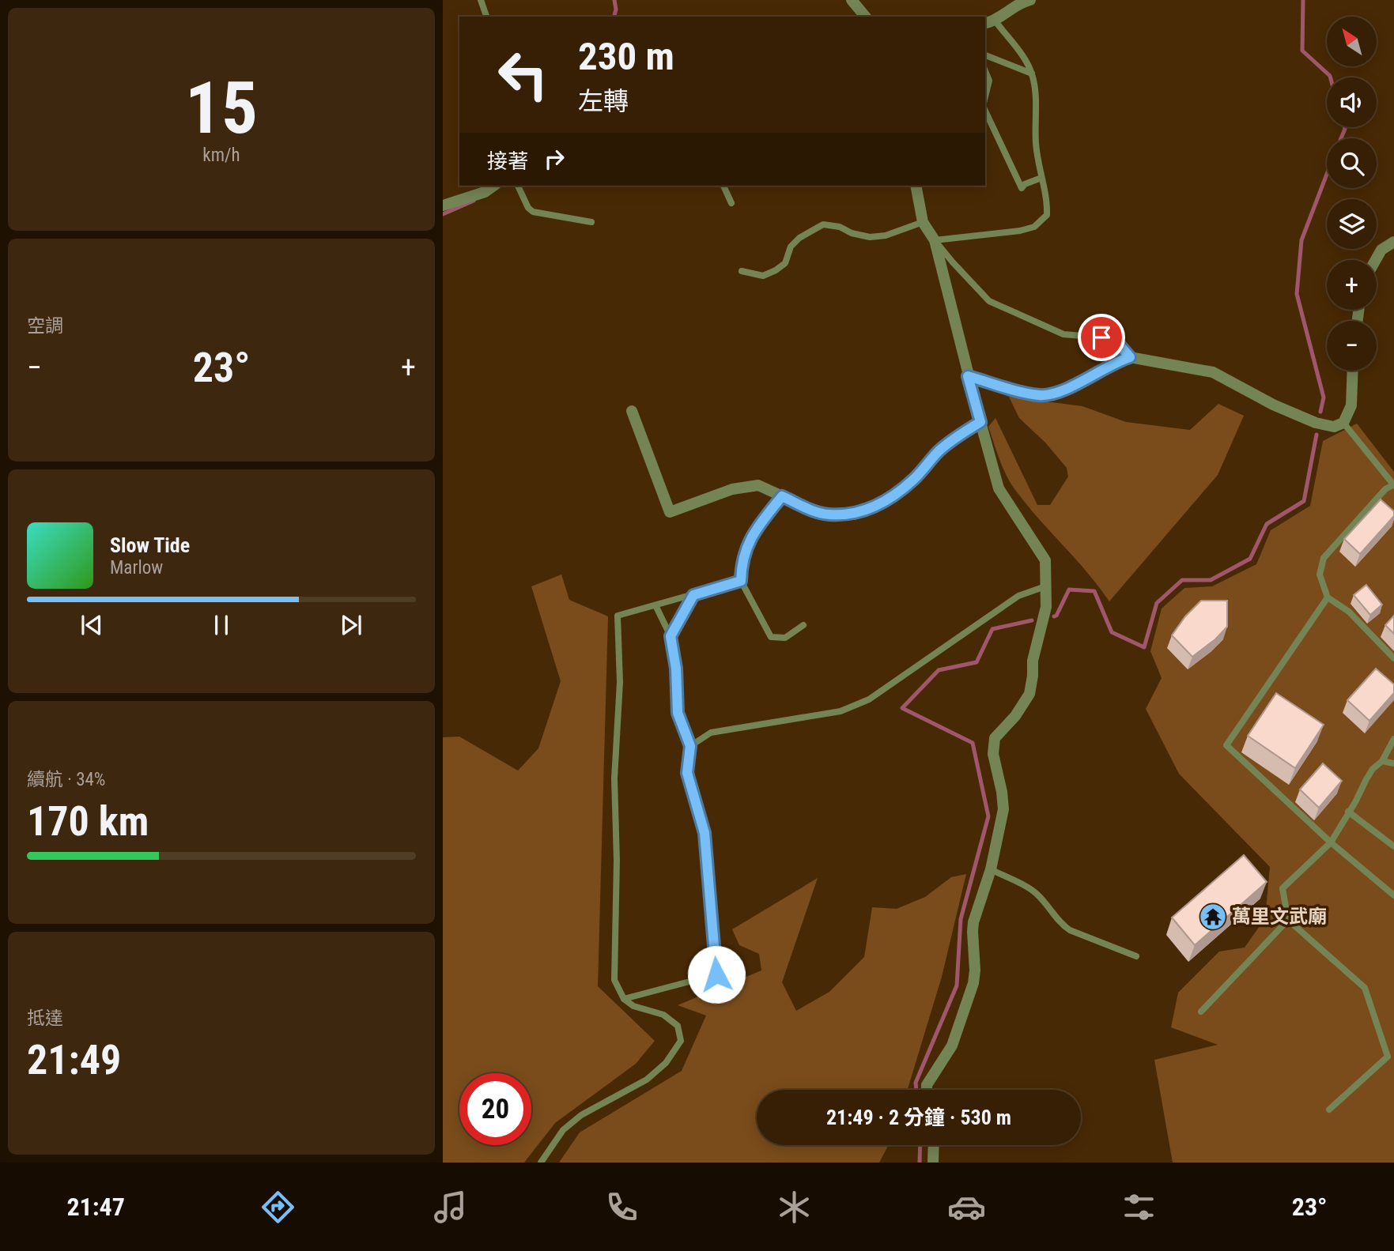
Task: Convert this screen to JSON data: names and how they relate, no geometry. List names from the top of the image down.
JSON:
{
  "places": {
    "temple": ["萬里文武廟"]
  },
  "north": "top left",
  "page": {
    "tile": [
      ["15", "km/h"],
      "空調",
      ["續航 · 34%", "170 km"],
      ["抵達", "21:49"]
    ],
    "map_buttons": ["+", "−"],
    "turn": ["230 m", "左轉"],
    "then": "接著",
    "heat": ["−", "23°", "+"],
    "song": ["Slow Tide", "Marlow"],
    "limit": "20",
    "trip": "21:49 · 2 分鐘 · 530 m",
    "tabs": ["21:47", "23°"]
  }
}
